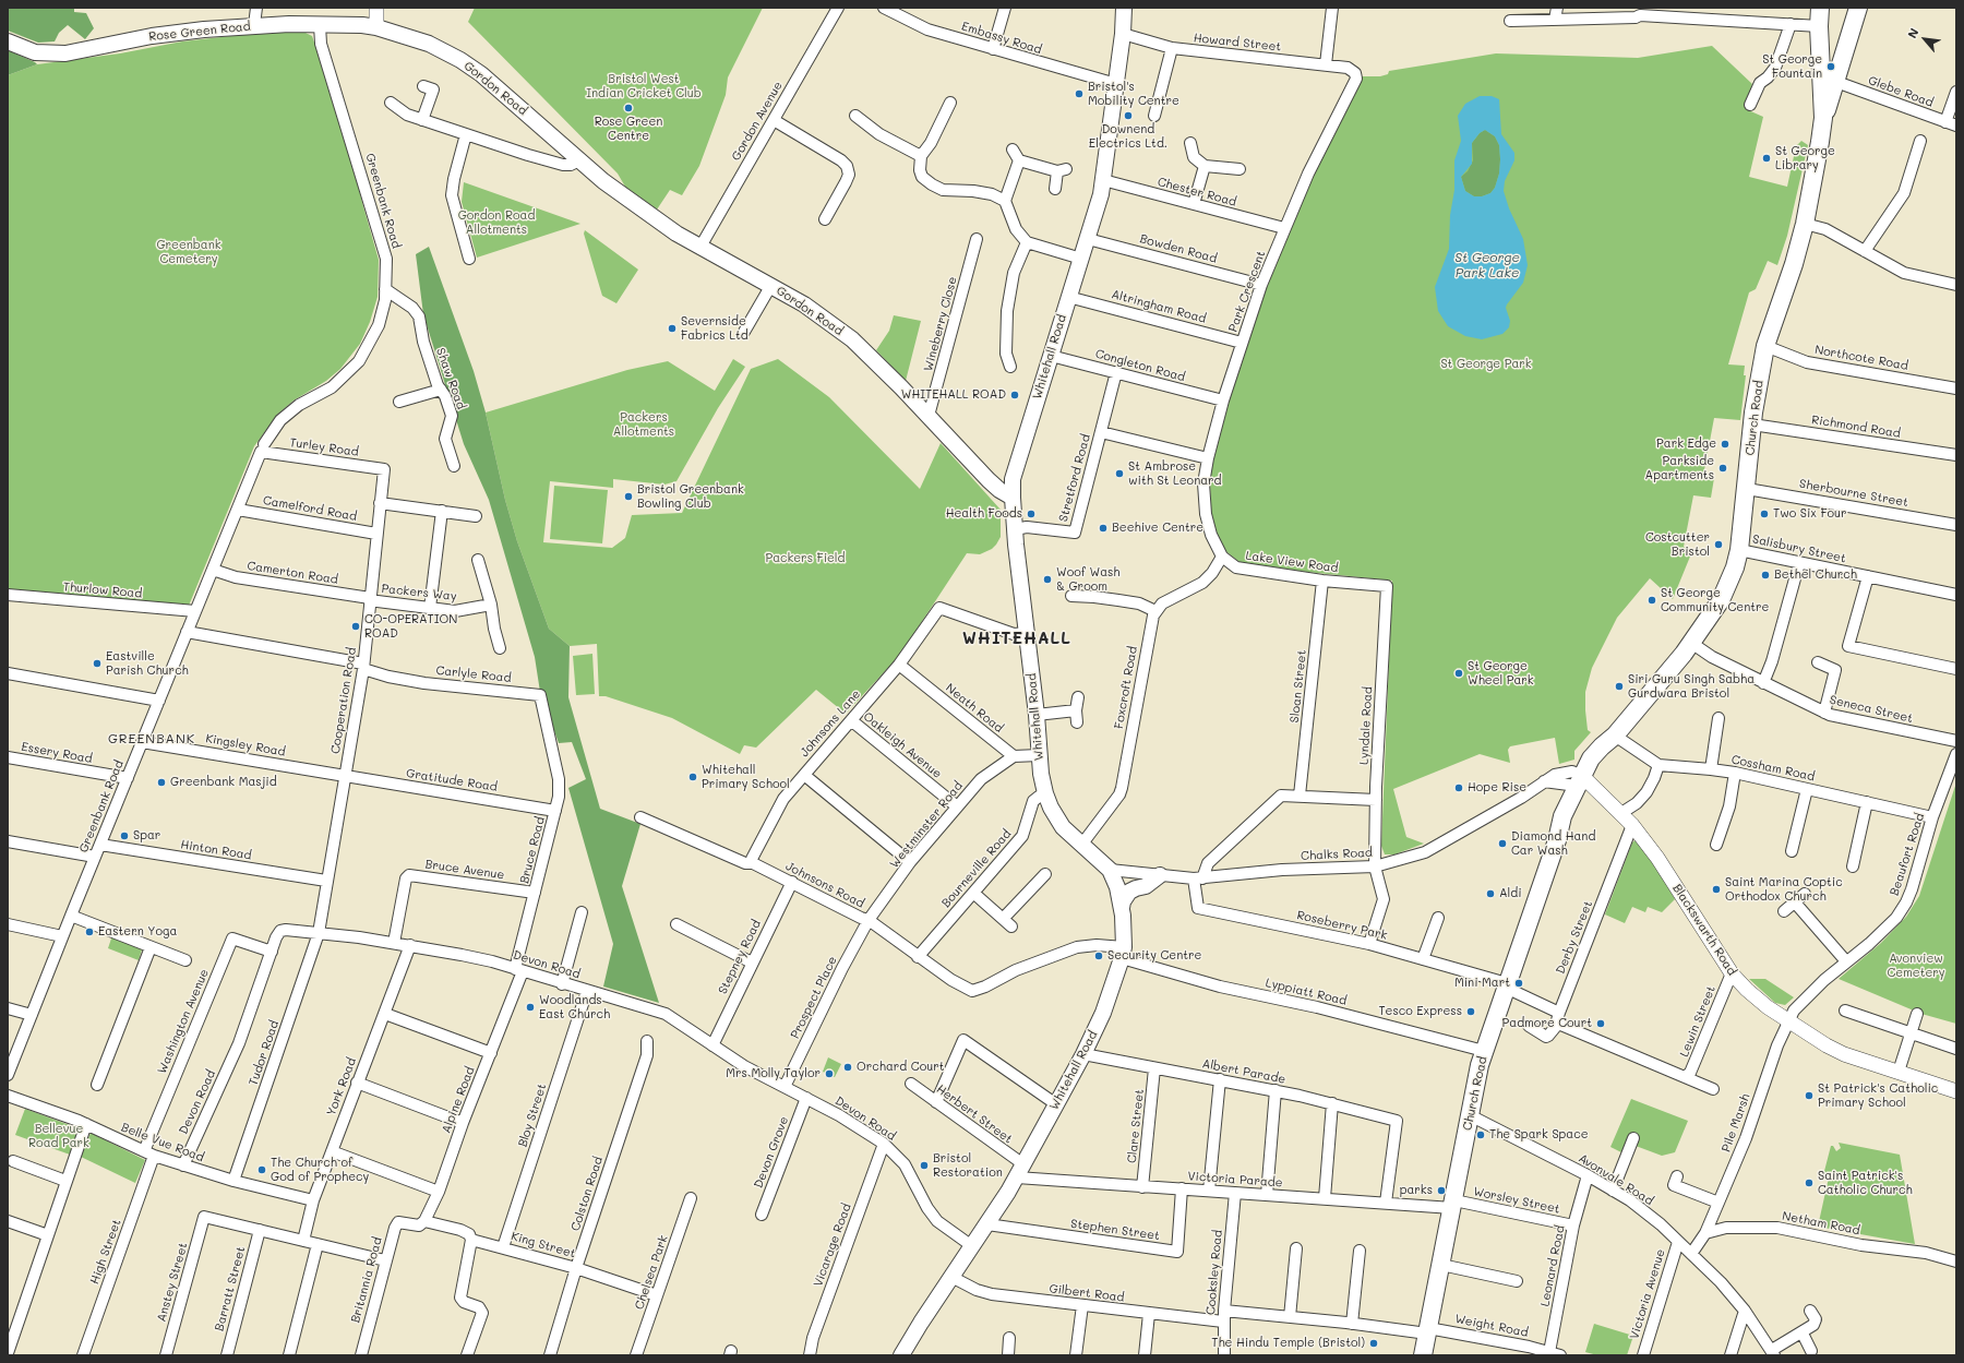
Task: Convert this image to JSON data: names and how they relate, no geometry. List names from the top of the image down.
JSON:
{
  "streets": {
    "main road": [
      "Rose Green Road",
      "Gordon Road",
      "Whitehall Road",
      "Church Road"
    ],
    "street": [
      "Embassy Road",
      "Howard Street",
      "Glebe Road",
      "Gordon Avenue",
      "Chester Road",
      "Greenbank Road",
      "Bowden Road",
      "Park Crescent",
      "Altringham Road",
      "Wineberry Close",
      "Northcote Road",
      "Congleton Road",
      "Shaw Road",
      "Richmond Road",
      "Turley Road",
      "Stretford Road",
      "Sherbourne Street",
      "Camelford Road",
      "Salisbury Street",
      "Lake View Road",
      "Camerton Road",
      "Thurlow Road",
      "Packers Way",
      "Carlyle Road",
      "Sloan Street",
      "Foxcroft Road",
      "Cooperation Road",
      "Neath Road",
      "Seneca Street",
      "Johnsons Lane",
      "Lyndale Road",
      "Kingsley Road",
      "Oakleigh Avenue",
      "Essery Road",
      "Cossham Road",
      "Gratitude Road",
      "Westminster Road",
      "Hinton Road",
      "Bruce Road",
      "Chalks Road",
      "Beaufort Road",
      "Bourneville Road",
      "Bruce Avenue",
      "Johnsons Road",
      "Roseberry Park",
      "Blackswarth Road",
      "Derby Street",
      "Stepney Road",
      "Devon Road",
      "Lyppiatt Road",
      "Prospect Place",
      "Washington Avenue",
      "Lewin Street",
      "Tudor Road",
      "Albert Parade",
      "York Road",
      "Alpine Road",
      "Herbert Street",
      "Bloy Street",
      "Pile Marsh",
      "Clare Street",
      "Belle Vue Road",
      "Devon Grove",
      "Victoria Parade",
      "Avonvale Road",
      "Colston Road",
      "Worsley Street",
      "Netham Road",
      "Stephen Street",
      "King Street",
      "Vicarage Road",
      "High Street",
      "Leonard Road",
      "Chelsea Park",
      "Cooksley Road",
      "Britannia Road",
      "Anstey Street",
      "Barratt Street",
      "Gilbert Road",
      "Victoria Avenue",
      "Weight Road"
    ]
  },
  "crossings": [
    ["Rose Green Road", "Gordon Road"],
    ["Rose Green Road", "Greenbank Road"],
    ["Embassy Road", "Whitehall Road"],
    ["Howard Street", "Park Crescent"],
    ["Howard Street", "Whitehall Road"],
    ["Gordon Road", "Gordon Avenue"],
    ["Gordon Road", "Wineberry Close"],
    ["Gordon Road", "Whitehall Road"],
    ["Chester Road", "Park Crescent"],
    ["Chester Road", "Whitehall Road"],
    ["Greenbank Road", "Shaw Road"],
    ["Greenbank Road", "Turley Road"],
    ["Greenbank Road", "Camelford Road"],
    ["Greenbank Road", "Camerton Road"],
    ["Greenbank Road", "Thurlow Road"],
    ["Greenbank Road", "Carlyle Road"],
    ["Greenbank Road", "Kingsley Road"],
    ["Greenbank Road", "Essery Road"],
    ["Greenbank Road", "Hinton Road"],
    ["Bowden Road", "Park Crescent"],
    ["Bowden Road", "Whitehall Road"],
    ["Park Crescent", "Altringham Road"],
    ["Park Crescent", "Congleton Road"],
    ["Park Crescent", "Lake View Road"],
    ["Altringham Road", "Whitehall Road"],
    ["Whitehall Road", "Congleton Road"],
    ["Whitehall Road", "Stretford Road"],
    ["Whitehall Road", "Foxcroft Road"],
    ["Whitehall Road", "Johnsons Lane"],
    ["Whitehall Road", "Chalks Road"],
    ["Whitehall Road", "Bourneville Road"],
    ["Whitehall Road", "Devon Road"],
    ["Whitehall Road", "Lyppiatt Road"],
    ["Whitehall Road", "Albert Parade"],
    ["Whitehall Road", "Herbert Street"],
    ["Whitehall Road", "Victoria Parade"],
    ["Whitehall Road", "Stephen Street"],
    ["Whitehall Road", "Gilbert Road"],
    ["Northcote Road", "Church Road"],
    ["Congleton Road", "Stretford Road"],
    ["Church Road", "Richmond Road"],
    ["Church Road", "Sherbourne Street"],
    ["Church Road", "Salisbury Street"],
    ["Church Road", "Seneca Street"],
    ["Church Road", "Cossham Road"],
    ["Church Road", "Chalks Road"],
    ["Church Road", "Roseberry Park"],
    ["Church Road", "Blackswarth Road"],
    ["Church Road", "Lyppiatt Road"],
    ["Church Road", "Victoria Parade"],
    ["Church Road", "Avonvale Road"],
    ["Church Road", "Worsley Street"],
    ["Church Road", "Gilbert Road"],
    ["Church Road", "Weight Road"],
    ["Turley Road", "Cooperation Road"],
    ["Camelford Road", "Cooperation Road"],
    ["Lake View Road", "Sloan Street"],
    ["Lake View Road", "Lyndale Road"],
    ["Camerton Road", "Packers Way"],
    ["Camerton Road", "Cooperation Road"],
    ["Packers Way", "Cooperation Road"],
    ["Carlyle Road", "Cooperation Road"],
    ["Carlyle Road", "Bruce Road"],
    ["Cooperation Road", "Kingsley Road"],
    ["Cooperation Road", "Gratitude Road"],
    ["Cooperation Road", "Hinton Road"],
    ["Cooperation Road", "Devon Road"],
    ["Cooperation Road", "Tudor Road"],
    ["Neath Road", "Johnsons Lane"],
    ["Neath Road", "Westminster Road"],
    ["Johnsons Lane", "Oakleigh Avenue"],
    ["Johnsons Lane", "Johnsons Road"],
    ["Lyndale Road", "Chalks Road"],
    ["Lyndale Road", "Roseberry Park"],
    ["Kingsley Road", "Gratitude Road"],
    ["Oakleigh Avenue", "Westminster Road"],
    ["Cossham Road", "Chalks Road"],
    ["Cossham Road", "Beaufort Road"],
    ["Cossham Road", "Blackswarth Road"],
    ["Gratitude Road", "Bruce Road"],
    ["Westminster Road", "Johnsons Road"],
    ["Westminster Road", "Prospect Place"],
    ["Bruce Road", "Bruce Avenue"],
    ["Bruce Road", "Devon Road"],
    ["Bruce Road", "Alpine Road"],
    ["Chalks Road", "Roseberry Park"],
    ["Chalks Road", "Blackswarth Road"],
    ["Beaufort Road", "Blackswarth Road"],
    ["Beaufort Road", "Pile Marsh"],
    ["Bourneville Road", "Johnsons Road"],
    ["Bruce Avenue", "Devon Road"],
    ["Johnsons Road", "Stepney Road"],
    ["Johnsons Road", "Lyppiatt Road"],
    ["Johnsons Road", "Prospect Place"],
    ["Roseberry Park", "Derby Street"],
    ["Blackswarth Road", "Derby Street"],
    ["Blackswarth Road", "Lewin Street"],
    ["Blackswarth Road", "Pile Marsh"],
    ["Stepney Road", "Devon Road"],
    ["Devon Road", "Prospect Place"],
    ["Devon Road", "Washington Avenue"],
    ["Devon Road", "Tudor Road"],
    ["Devon Road", "York Road"],
    ["Devon Road", "Alpine Road"],
    ["Devon Road", "Bloy Street"],
    ["Devon Road", "Belle Vue Road"],
    ["Devon Road", "Devon Grove"],
    ["Devon Road", "Vicarage Road"],
    ["Washington Avenue", "Belle Vue Road"],
    ["Washington Avenue", "High Street"],
    ["Tudor Road", "Belle Vue Road"],
    ["Albert Parade", "Clare Street"],
    ["Albert Parade", "Victoria Parade"],
    ["York Road", "Belle Vue Road"],
    ["Alpine Road", "King Street"],
    ["Alpine Road", "Britannia Road"],
    ["Herbert Street", "Victoria Parade"],
    ["Bloy Street", "King Street"],
    ["Pile Marsh", "Netham Road"],
    ["Clare Street", "Victoria Parade"],
    ["Belle Vue Road", "High Street"],
    ["Victoria Parade", "Worsley Street"],
    ["Victoria Parade", "Stephen Street"],
    ["Victoria Parade", "Cooksley Road"],
    ["Avonvale Road", "Leonard Road"],
    ["Avonvale Road", "Victoria Avenue"],
    ["Colston Road", "King Street"],
    ["Worsley Street", "Leonard Road"],
    ["King Street", "Chelsea Park"],
    ["King Street", "Britannia Road"],
    ["Leonard Road", "Weight Road"],
    ["Cooksley Road", "Gilbert Road"],
    ["Anstey Street", "Barratt Street"],
    ["Gilbert Road", "Weight Road"]
  ],
  "districts": ["WHITEHALL", "GREENBANK"],
  "water": ["St George Park Lake"],
  "parks": [
    "Bristol West Indian Cricket Club",
    "Gordon Road Allotments",
    "Greenbank Cemetery",
    "St George Park",
    "Packers Allotments",
    "Packers Field",
    "Avonview Cemetery",
    "Bellevue Road Park"
  ],
  "places": [
    "St George Fountain",
    "Bristol's Mobility Centre",
    "Rose Green Centre",
    "Downend Electrics Ltd.",
    "St George Library",
    "Severnside Fabrics Ltd",
    "WHITEHALL ROAD",
    "Park Edge",
    "Parkside Apartments",
    "St Ambrose with St Leonard",
    "Bristol Greenbank Bowling Club",
    "Health Foods",
    "Two Six Four",
    "Beehive Centre",
    "Costcutter Bristol",
    "Bethel Church",
    "Woof Wash & Groom",
    "St George Community Centre",
    "CO-OPERATION ROAD",
    "Eastville Parish Church",
    "St George Wheel Park",
    "Siri Guru Singh Sabha Gurdwara Bristol",
    "Whitehall Primary School",
    "Greenbank Masjid",
    "Hope Rise",
    "Spar",
    "Diamond Hand Car Wash",
    "Saint Marina Coptic Orthodox Church",
    "Aldi",
    "Eastern Yoga",
    "Security Centre",
    "Mini Mart",
    "Woodlands East Church",
    "Tesco Express",
    "Padmore Court",
    "Orchard Court",
    "Mrs Molly Taylor",
    "St Patrick's Catholic Primary School",
    "The Spark Space",
    "Bristol Restoration",
    "The Church of God of Prophecy",
    "Saint Patrick's Catholic Church",
    "parks",
    "The Hindu Temple (Bristol)"
  ],
  "north": "top left"
}
